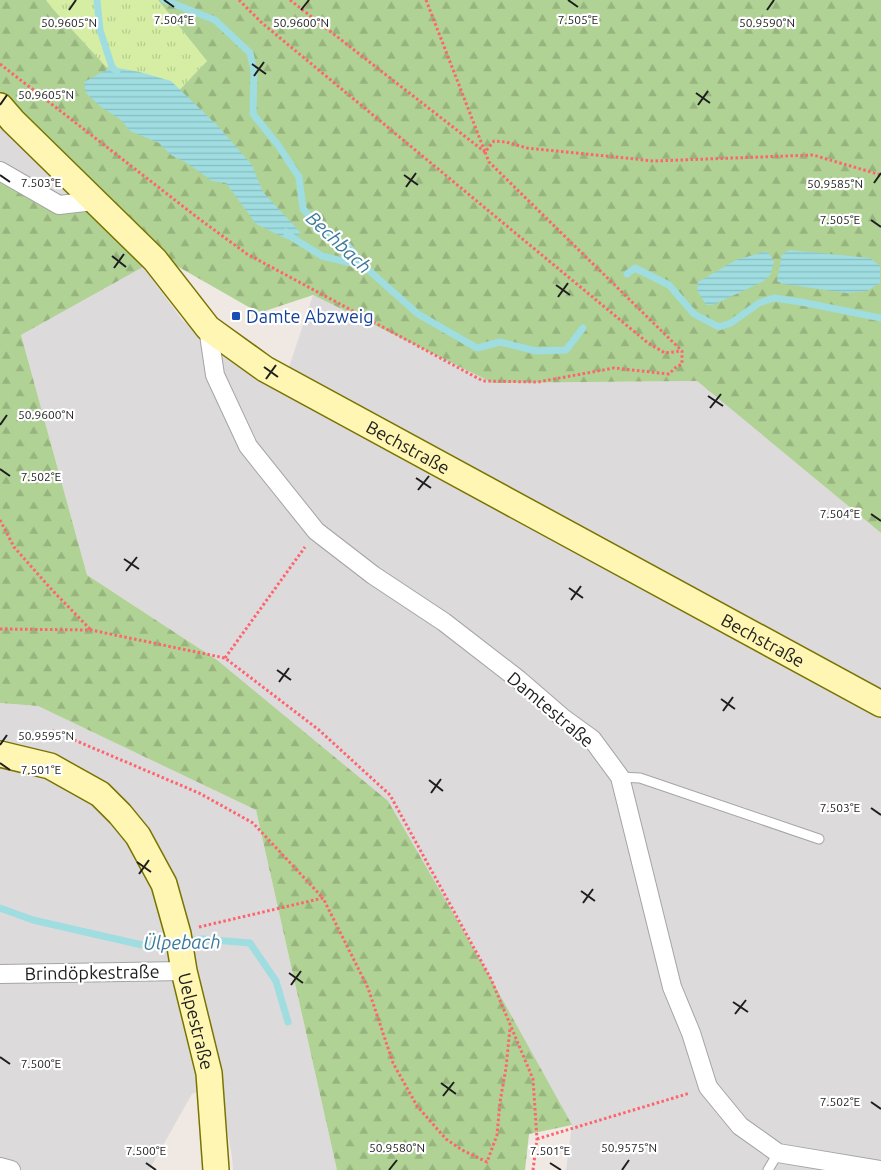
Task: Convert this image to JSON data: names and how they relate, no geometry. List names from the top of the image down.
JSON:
{
  "streets": {
    "main road": ["Bechstraße", "Uelpestraße"],
    "street": ["Damtestraße", "Brindöpkestraße"]
  },
  "crossings": [
    ["Bechstraße", "Damtestraße"],
    ["Brindöpkestraße", "Uelpestraße"]
  ],
  "water": ["Bechbach", "Ülpebach"],
  "places": {
    "transit": ["Damte Abzweig"]
  },
  "coordinates": [
    "7.504°E",
    "7.505°E",
    "50.9605°N",
    "50.9600°N",
    "50.9590°N",
    "7.503°E",
    "50.9585°N",
    "7.502°E",
    "50.9595°N",
    "7.501°E",
    "7.500°E",
    "50.9580°N",
    "50.9575°N"
  ]
}
